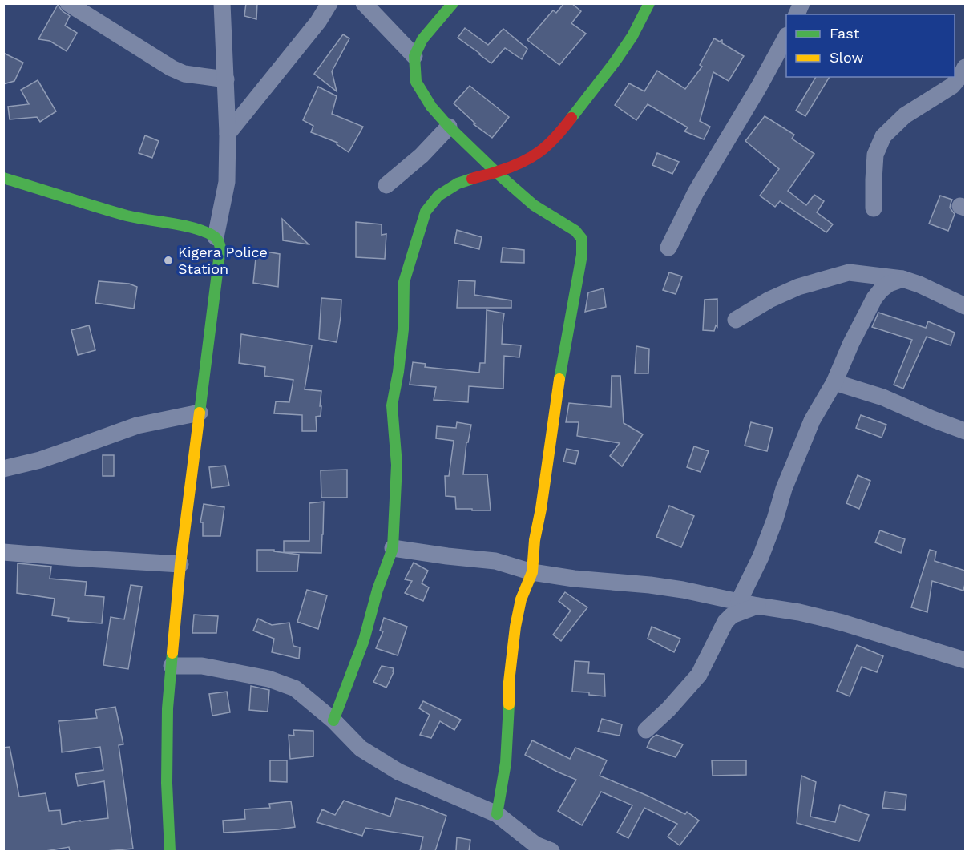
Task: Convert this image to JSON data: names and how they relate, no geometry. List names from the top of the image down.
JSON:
{
  "places": ["Kigera Police Station"],
  "legend": ["Fast", "Slow"]
}
